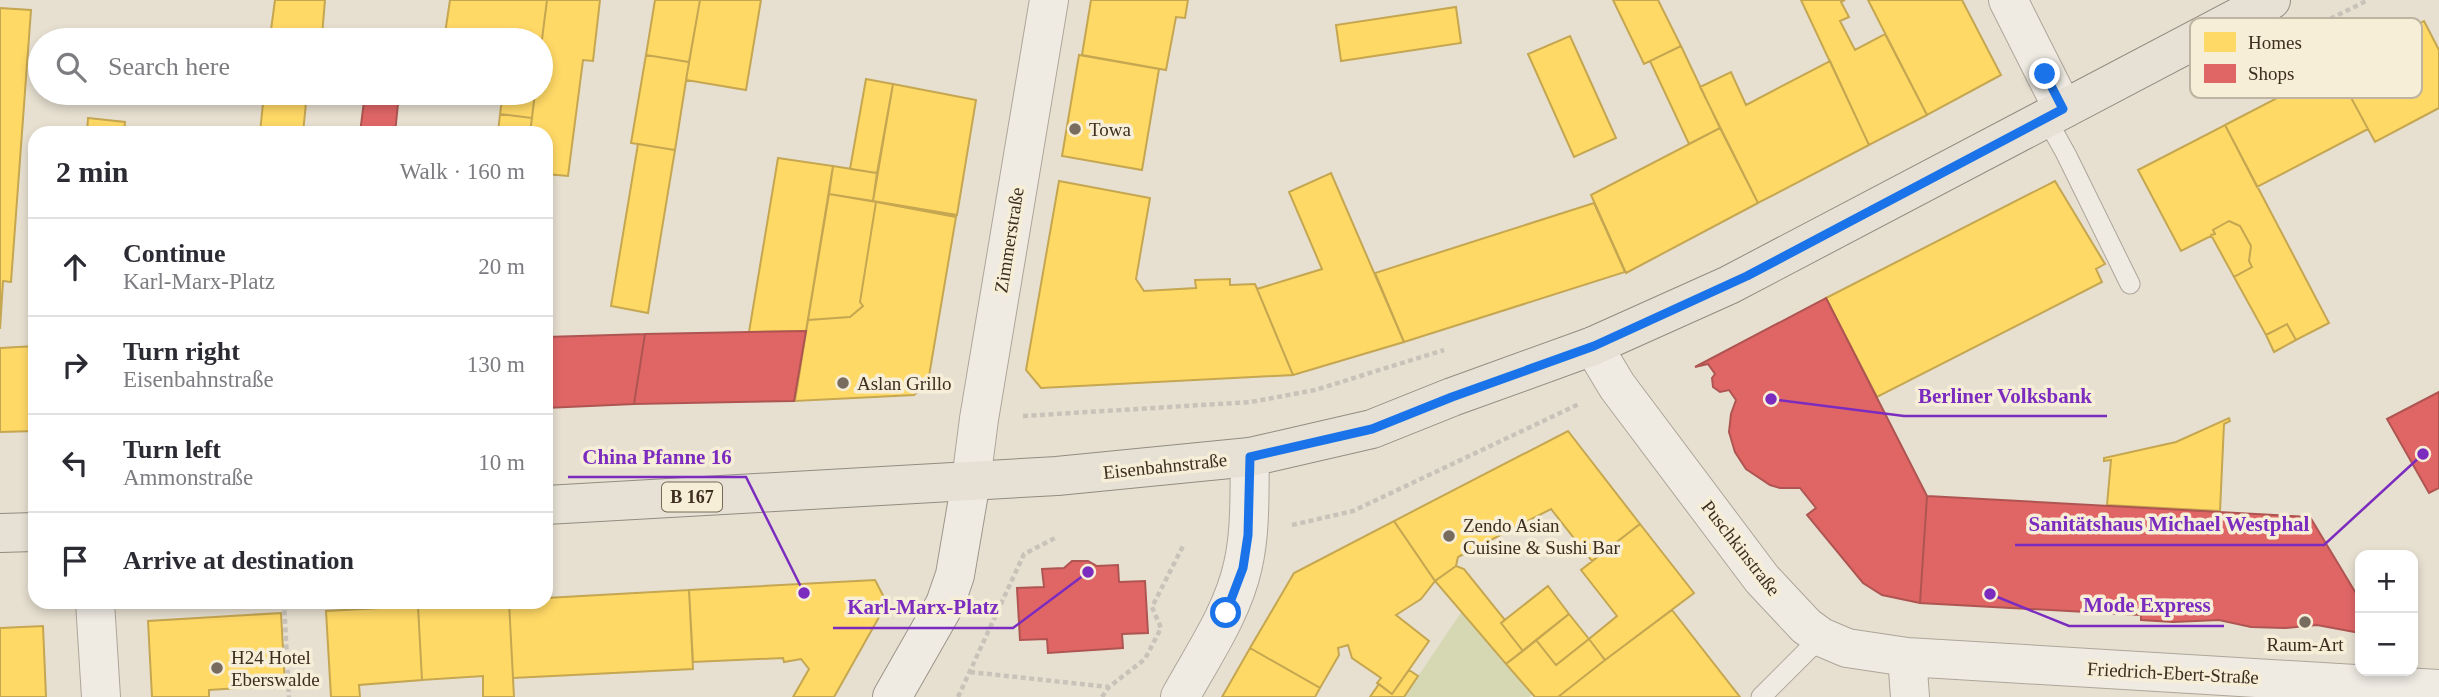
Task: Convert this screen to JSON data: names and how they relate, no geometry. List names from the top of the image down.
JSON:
{
  "streets": {
    "main road": ["Eisenbahnstraße", "B 167"],
    "street": ["Zimmerstraße", "Puschkinstraße", "Friedrich-Ebert-Straße"]
  },
  "crossings": [
    ["Zimmerstraße", "Eisenbahnstraße"],
    ["Eisenbahnstraße", "Puschkinstraße"],
    ["Puschkinstraße", "Friedrich-Ebert-Straße"]
  ],
  "places": [
    "Towa",
    "Aslan Grillo",
    "Berliner Volksbank",
    "Sanitätshaus Michael Westphal",
    "Zendo Asian Cuisine & Sushi Bar",
    "Karl-Marx-Platz",
    "China Pfanne 16",
    "Mode Express",
    "Raum-Art",
    "H24 Hotel Eberswalde"
  ],
  "legend": ["Homes", "Shops"],
  "page": {
    "search": "Search here",
    "heading": ["2 min", "Walk · 160 m"],
    "list": [
      ["Continue", "Karl-Marx-Platz", "20 m"],
      ["Turn right", "Eisenbahnstraße", "130 m"],
      ["Turn left", "Ammonstraße", "10 m"],
      "Arrive at destination"
    ],
    "map_buttons": ["+", "−"]
  }
}
